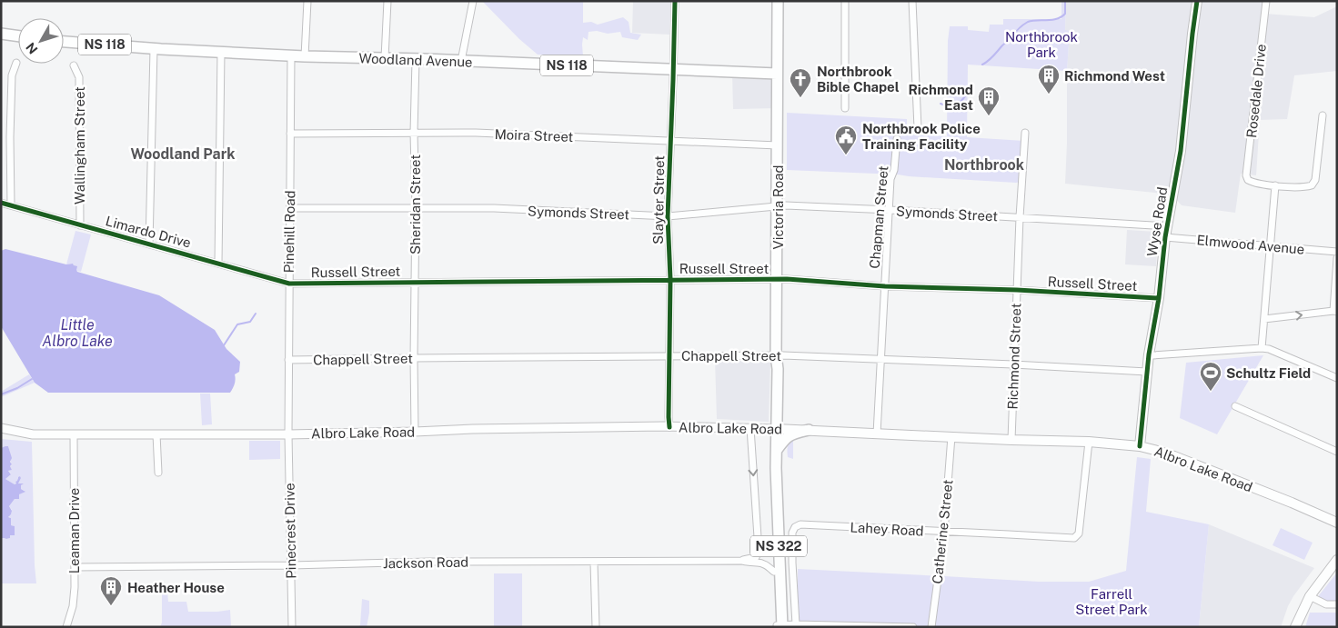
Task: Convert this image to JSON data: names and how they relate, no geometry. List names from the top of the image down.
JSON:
{
  "streets": {
    "main road": [
      "NS 118",
      "Woodland Avenue",
      "Victoria Road",
      "Wyse Road",
      "Albro Lake Road",
      "NS 322"
    ],
    "street": [
      "Rosedale Drive",
      "Moira Street",
      "Wallingham Street",
      "Slayter Street",
      "Sheridan Street",
      "Symonds Street",
      "Chapman Street",
      "Limardo Drive",
      "Pinehill Road",
      "Elmwood Avenue",
      "Russell Street",
      "Chappell Street",
      "Richmond Street",
      "Lahey Road",
      "Leaman Drive",
      "Pinecrest Drive",
      "Catherine Street",
      "Jackson Road"
    ]
  },
  "crossings": [
    ["Woodland Avenue", "Slayter Street"],
    ["Woodland Avenue", "Sheridan Street"],
    ["Woodland Avenue", "Victoria Road"],
    ["Woodland Avenue", "Pinehill Road"],
    ["Moira Street", "Slayter Street"],
    ["Moira Street", "Sheridan Street"],
    ["Moira Street", "Victoria Road"],
    ["Moira Street", "Pinehill Road"],
    ["Wallingham Street", "Limardo Drive"],
    ["Slayter Street", "Symonds Street"],
    ["Slayter Street", "Russell Street"],
    ["Slayter Street", "Chappell Street"],
    ["Slayter Street", "Albro Lake Road"],
    ["Sheridan Street", "Symonds Street"],
    ["Sheridan Street", "Russell Street"],
    ["Sheridan Street", "Chappell Street"],
    ["Sheridan Street", "Albro Lake Road"],
    ["Victoria Road", "Symonds Street"],
    ["Victoria Road", "Russell Street"],
    ["Victoria Road", "Chappell Street"],
    ["Victoria Road", "Albro Lake Road"],
    ["Victoria Road", "Jackson Road"],
    ["Symonds Street", "Chapman Street"],
    ["Symonds Street", "Wyse Road"],
    ["Symonds Street", "Pinehill Road"],
    ["Symonds Street", "Richmond Street"],
    ["Chapman Street", "Russell Street"],
    ["Chapman Street", "Chappell Street"],
    ["Chapman Street", "Albro Lake Road"],
    ["Wyse Road", "Elmwood Avenue"],
    ["Wyse Road", "Russell Street"],
    ["Wyse Road", "Chappell Street"],
    ["Wyse Road", "Albro Lake Road"],
    ["Limardo Drive", "Pinehill Road"],
    ["Limardo Drive", "Russell Street"],
    ["Pinehill Road", "Russell Street"],
    ["Pinehill Road", "Chappell Street"],
    ["Pinehill Road", "Albro Lake Road"],
    ["Pinehill Road", "Pinecrest Drive"],
    ["Russell Street", "Richmond Street"],
    ["Chappell Street", "Richmond Street"],
    ["Richmond Street", "Albro Lake Road"],
    ["Albro Lake Road", "Lahey Road"],
    ["Albro Lake Road", "Leaman Drive"],
    ["Albro Lake Road", "Pinecrest Drive"],
    ["Albro Lake Road", "Catherine Street"],
    ["Lahey Road", "Catherine Street"],
    ["Leaman Drive", "Jackson Road"],
    ["Pinecrest Drive", "Jackson Road"]
  ],
  "districts": ["Woodland Park", "Northbrook"],
  "water": ["Little Albro Lake"],
  "parks": ["Northbrook Park", "Farrell Street Park"],
  "places": {
    "building": ["Richmond West", "Richmond East", "Heather House"],
    "church": ["Northbrook Bible Chapel"],
    "public building": ["Northbrook Police Training Facility"],
    "sports": ["Schultz Field"]
  },
  "north": "bottom left"
}
